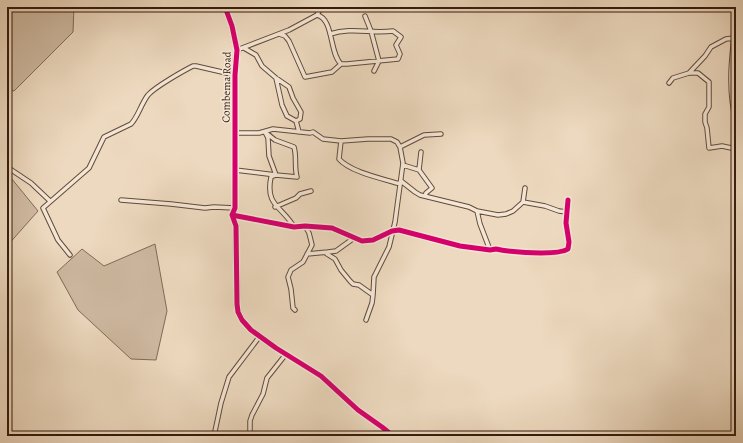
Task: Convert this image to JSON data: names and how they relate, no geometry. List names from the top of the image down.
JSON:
{
  "streets": {
    "street": ["Combema Road"]
  }
}
